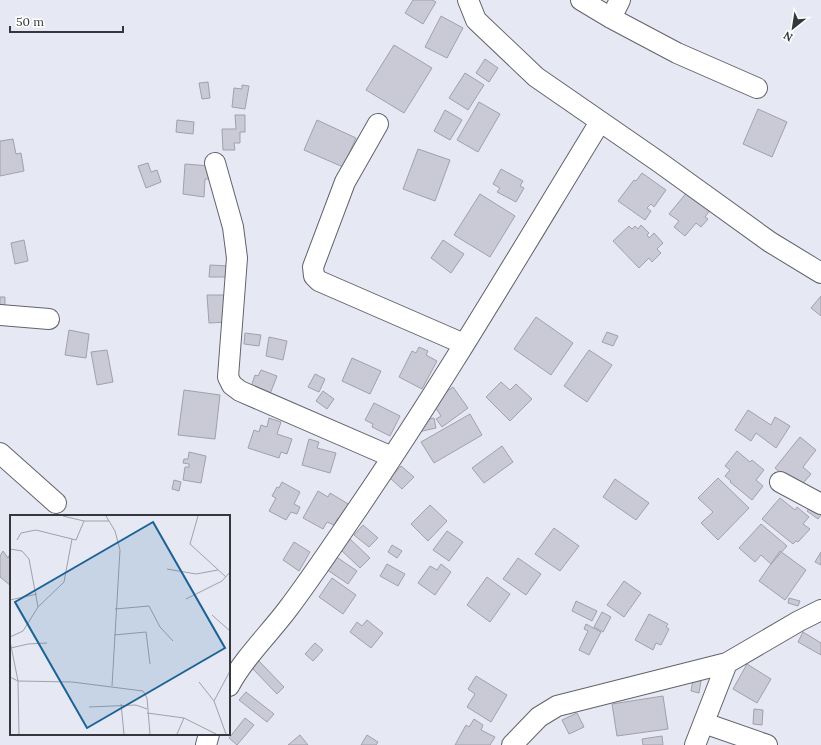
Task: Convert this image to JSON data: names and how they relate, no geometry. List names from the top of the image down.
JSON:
{
  "scale_bar": "50 m",
  "north": "bottom left"
}
